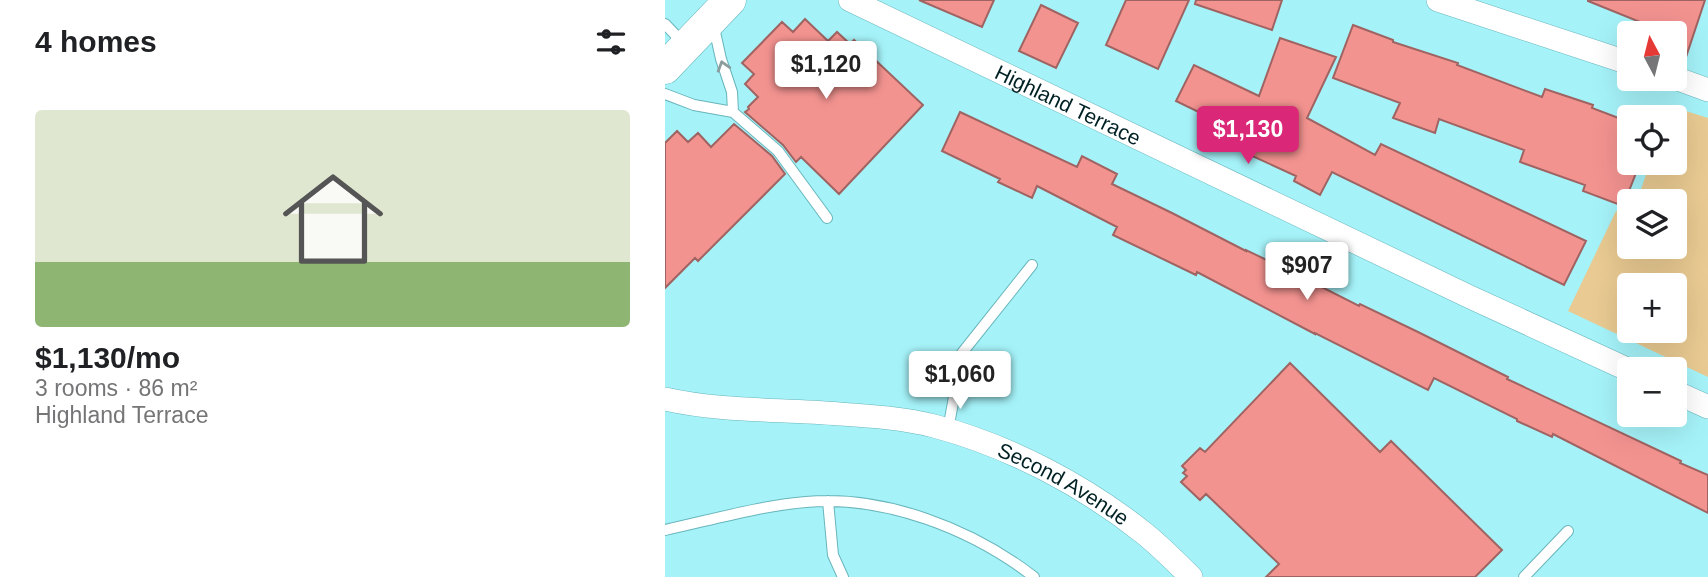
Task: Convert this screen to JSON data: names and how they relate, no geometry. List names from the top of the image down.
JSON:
{
  "streets": {
    "street": ["Highland Terrace", "Second Avenue"]
  },
  "north": "top",
  "page": {
    "heading": "4 homes",
    "map_buttons": ["+", "−"],
    "price": [
      "$1,120",
      "$1,130",
      "$907",
      "$1,060"
    ],
    "list": [
      {
        "name": "$1,130/mo",
        "note": "3 rooms · 86 m² · Highland Terrace"
      }
    ]
  }
}
